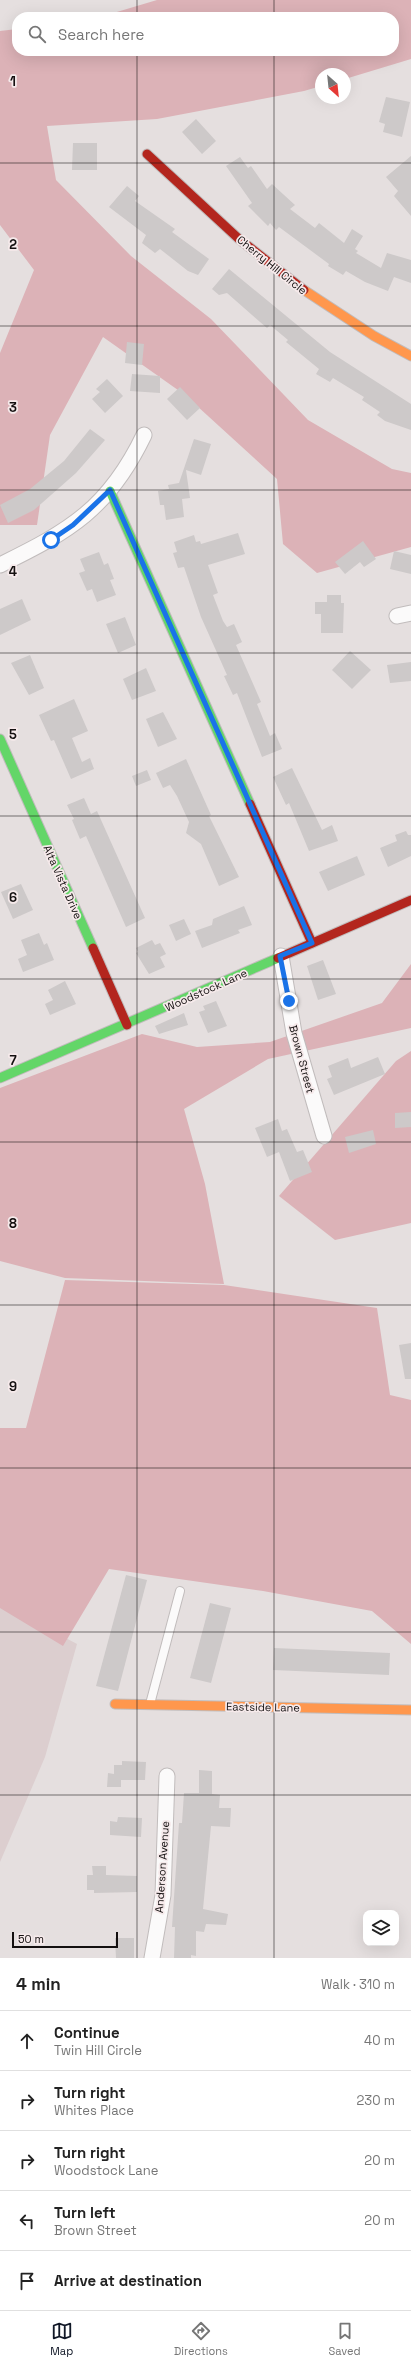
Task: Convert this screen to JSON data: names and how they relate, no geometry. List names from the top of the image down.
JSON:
{
  "streets": {
    "street": [
      "Cherry Hill Circle",
      "Alta Vista Drive",
      "Woodstock Lane",
      "Brown Street",
      "Eastside Lane",
      "Anderson Avenue"
    ]
  },
  "crossings": [
    ["Alta Vista Drive", "Woodstock Lane"],
    ["Woodstock Lane", "Brown Street"]
  ],
  "scale_bar": "50 m",
  "north": "bottom right",
  "page": {
    "search": "Search here",
    "scale": "50 m",
    "heading": ["4 min", "Walk · 310 m"],
    "list": [
      ["Continue", "Twin Hill Circle", "40 m"],
      ["Turn right", "Whites Place", "230 m"],
      ["Turn right", "Woodstock Lane", "20 m"],
      ["Turn left", "Brown Street", "20 m"],
      "Arrive at destination"
    ],
    "nav": ["Map", "Directions", "Saved"]
  },
  "grid": {
    "rows": [
      "1",
      "2",
      "3",
      "4",
      "5",
      "6",
      "7",
      "8",
      "9"
    ]
  }
}
